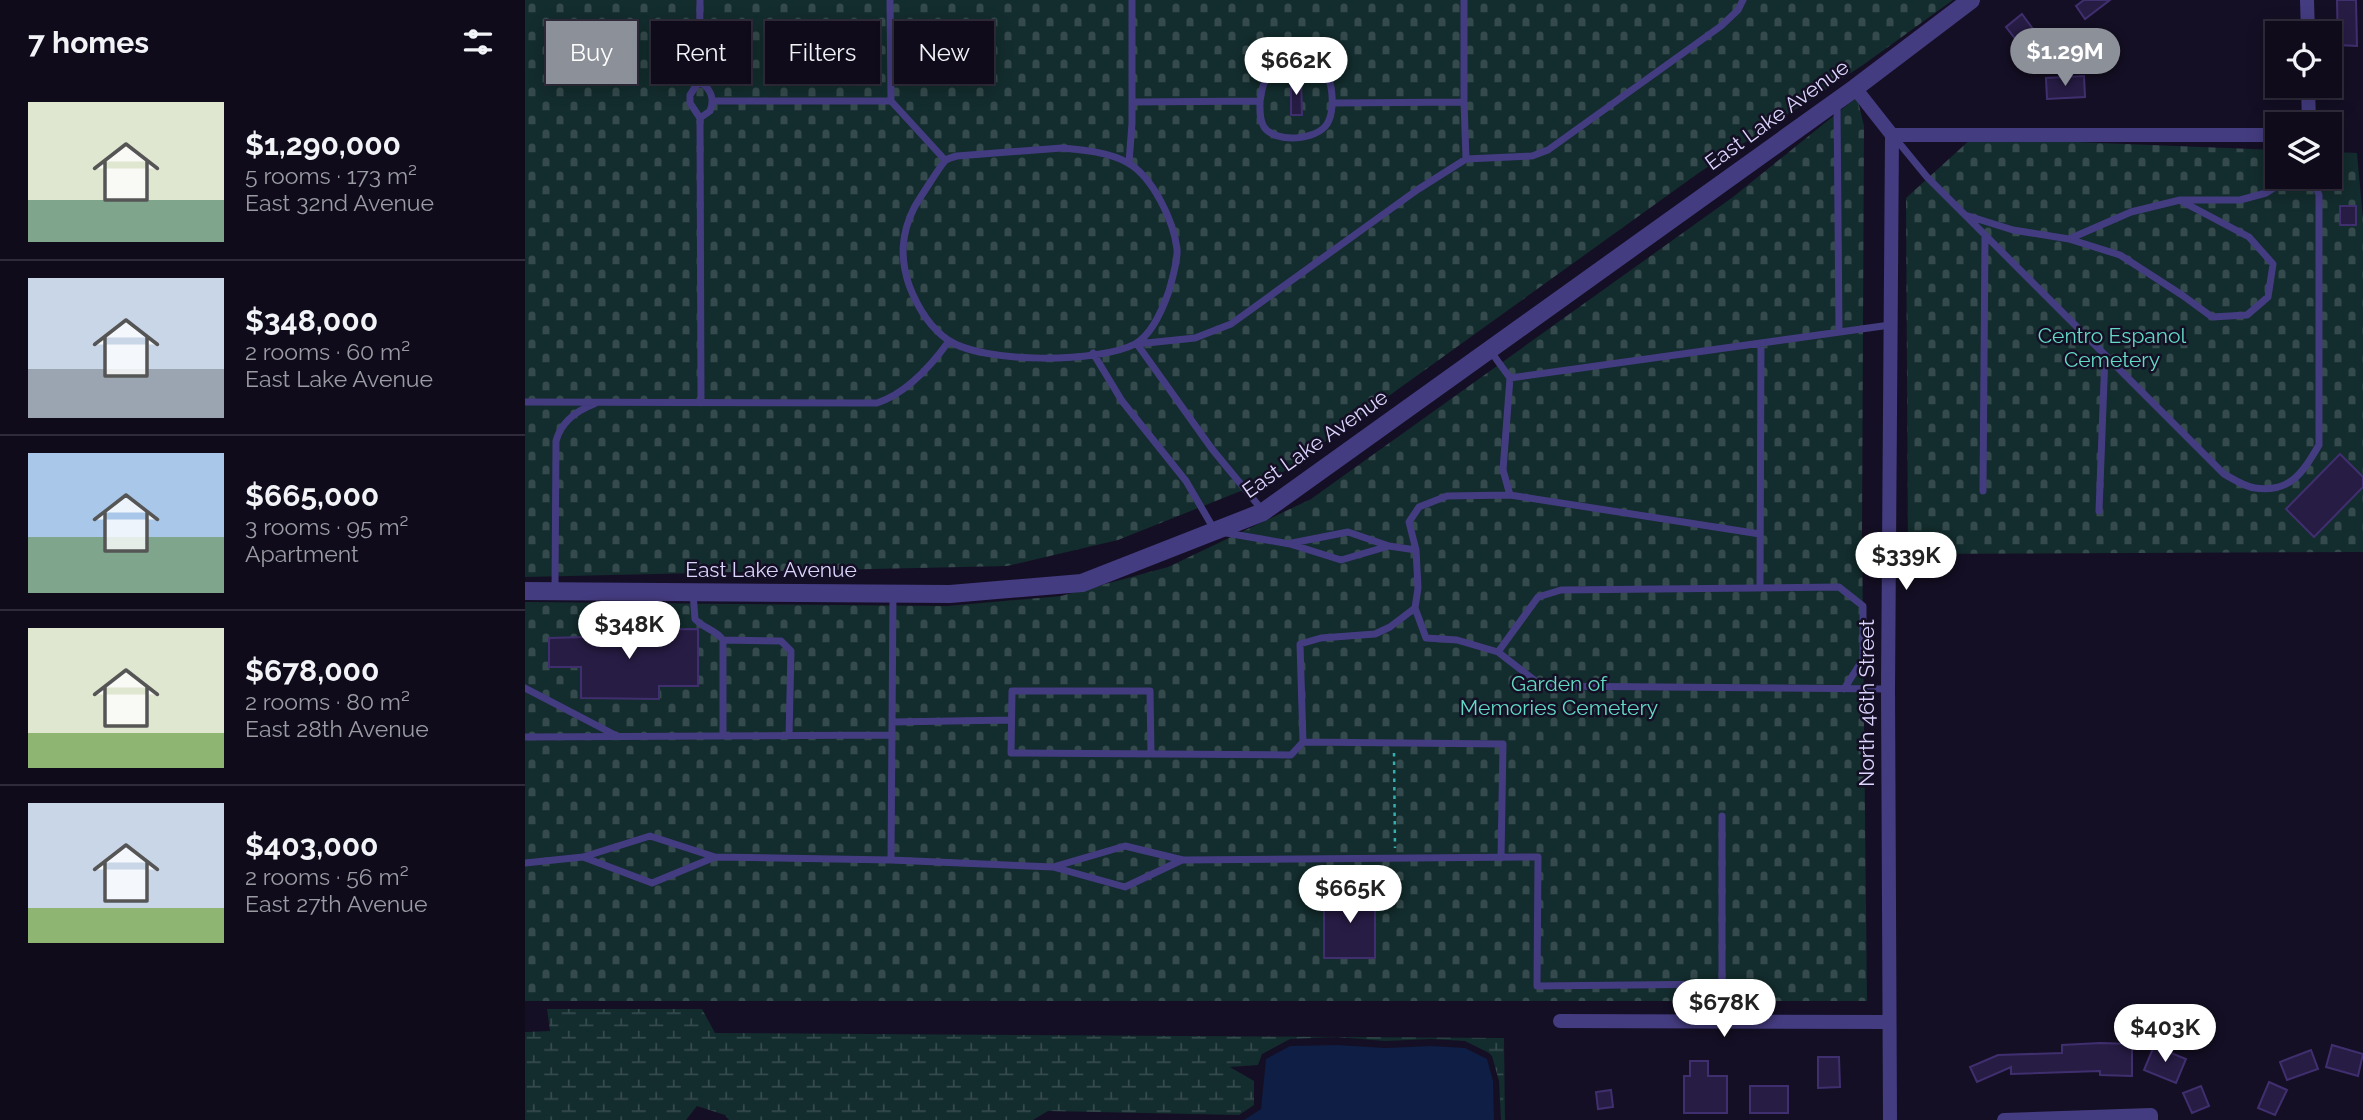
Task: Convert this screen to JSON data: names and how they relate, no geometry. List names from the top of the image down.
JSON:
{
  "streets": {
    "street": ["East Lake Avenue", "North 46th Street"]
  },
  "parks": ["Centro Espanol Cemetery", "Garden of Memories Cemetery"],
  "page": {
    "heading": "7 homes",
    "chip": [
      "Buy",
      "Rent",
      "Filters",
      "New"
    ],
    "price": [
      "$1.29M",
      "$662K",
      "$339K",
      "$348K",
      "$665K",
      "$678K",
      "$403K"
    ],
    "list": [
      {
        "name": "$1,290,000",
        "note": "5 rooms · 173 m² · East 32nd Avenue"
      },
      {
        "name": "$348,000",
        "note": "2 rooms · 60 m² · East Lake Avenue"
      },
      {
        "name": "$665,000",
        "note": "3 rooms · 95 m² · Apartment"
      },
      {
        "name": "$678,000",
        "note": "2 rooms · 80 m² · East 28th Avenue"
      },
      {
        "name": "$403,000",
        "note": "2 rooms · 56 m² · East 27th Avenue"
      }
    ]
  }
}
